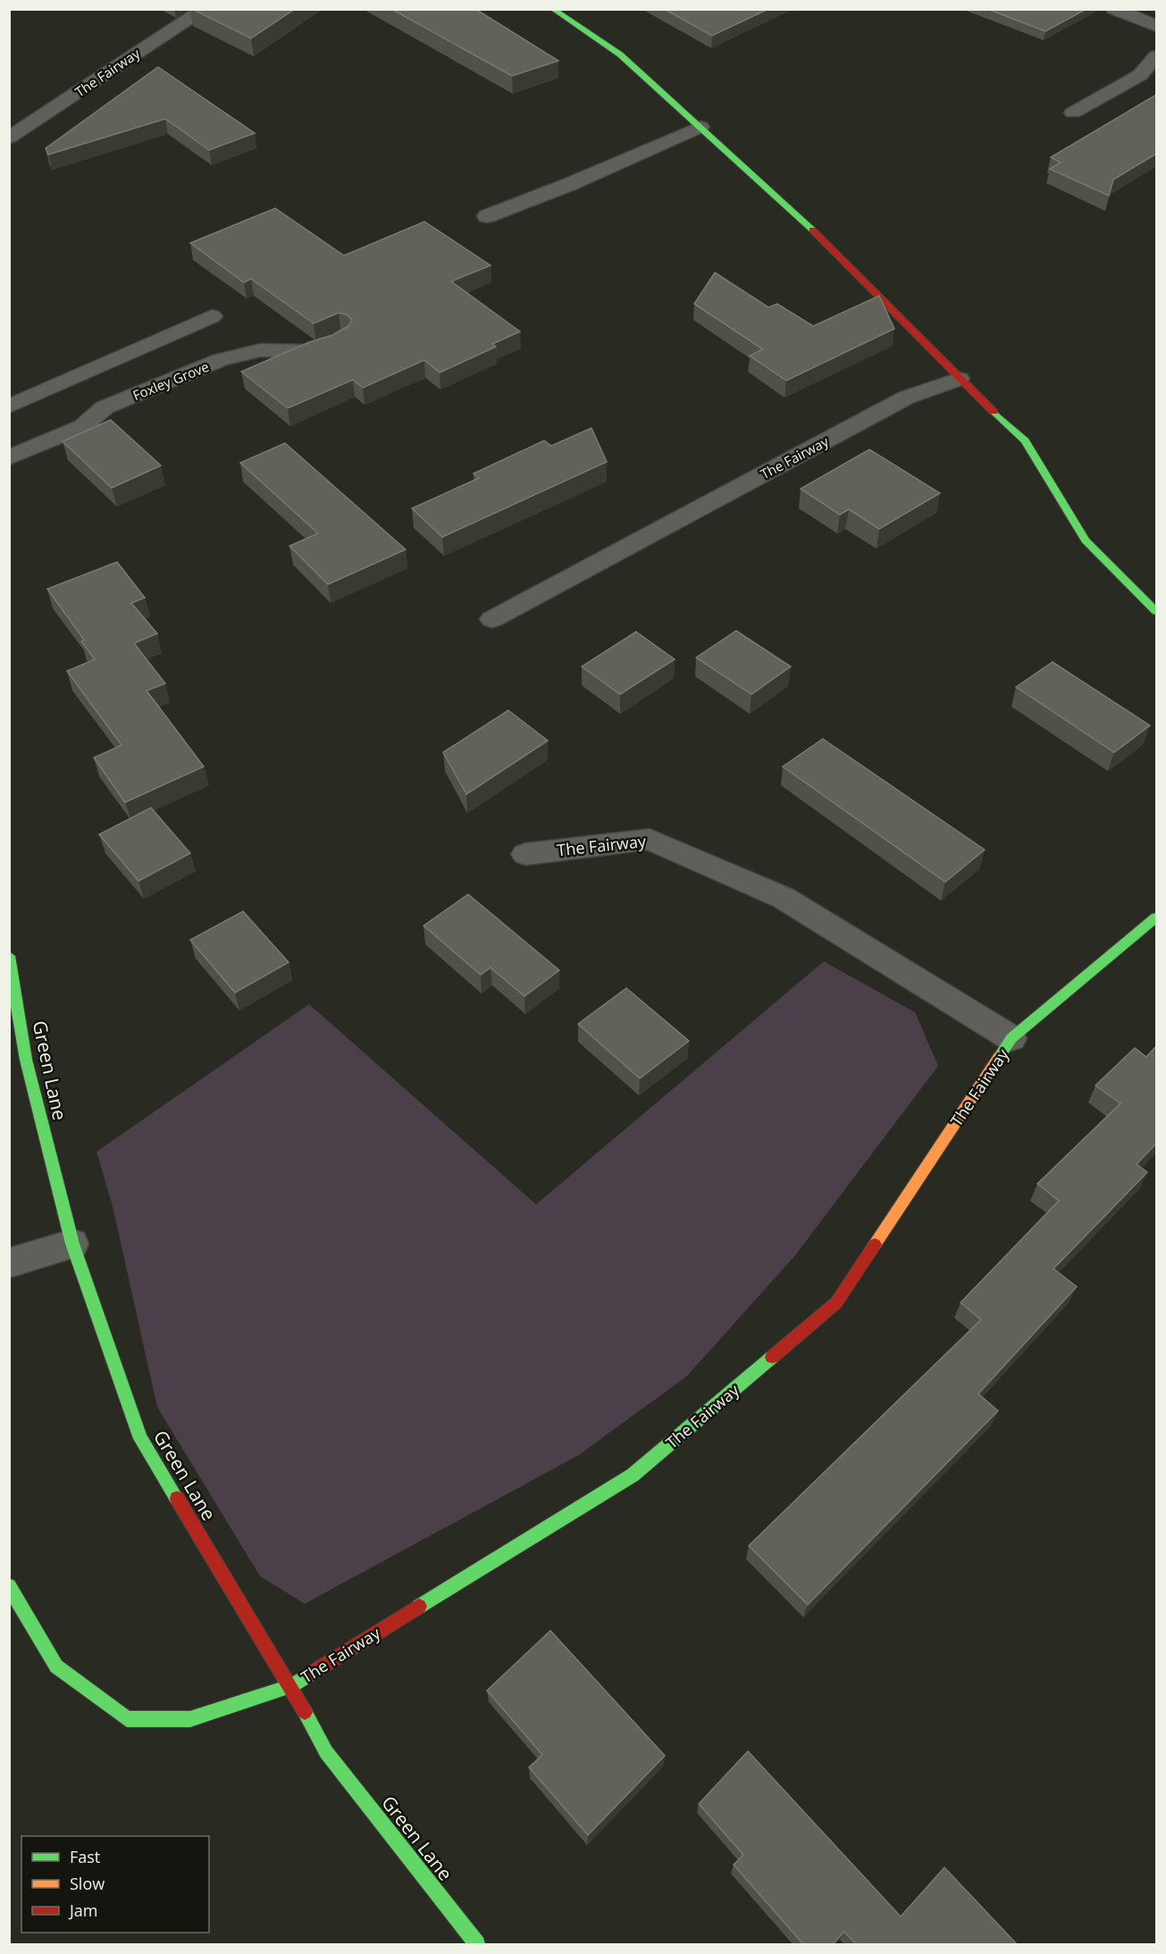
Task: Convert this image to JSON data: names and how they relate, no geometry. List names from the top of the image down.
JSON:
{
  "streets": {
    "street": ["The Fairway", "Foxley Grove", "Green Lane"]
  },
  "crossings": [
    ["The Fairway", "Green Lane"]
  ],
  "legend": ["Fast", "Slow", "Jam"]
}
